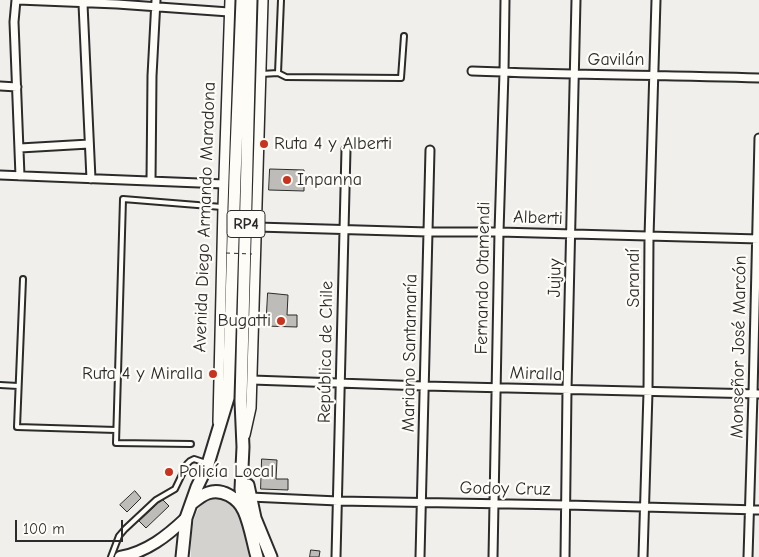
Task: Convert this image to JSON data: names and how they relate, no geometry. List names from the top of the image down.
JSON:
{
  "streets": {
    "main road": ["Avenida Diego Armando Maradona", "RP4"],
    "street": [
      "Gavilán",
      "Alberti",
      "Fernando Otamendi",
      "Jujuy",
      "Sarandí",
      "Monseñor José Marcón",
      "República de Chile",
      "Mariano Santamaría",
      "Miralla",
      "Godoy Cruz"
    ]
  },
  "crossings": [
    ["Gavilán", "Fernando Otamendi"],
    ["Gavilán", "Jujuy"],
    ["Gavilán", "Sarandí"],
    ["Avenida Diego Armando Maradona", "RP4"],
    ["Alberti", "Fernando Otamendi"],
    ["Alberti", "Jujuy"],
    ["Alberti", "Sarandí"],
    ["Alberti", "Monseñor José Marcón"],
    ["Alberti", "República de Chile"],
    ["Alberti", "Mariano Santamaría"],
    ["Fernando Otamendi", "Miralla"],
    ["Fernando Otamendi", "Godoy Cruz"],
    ["Jujuy", "Miralla"],
    ["Jujuy", "Godoy Cruz"],
    ["Sarandí", "Miralla"],
    ["Sarandí", "Godoy Cruz"],
    ["Monseñor José Marcón", "Miralla"],
    ["Monseñor José Marcón", "Godoy Cruz"],
    ["República de Chile", "Miralla"],
    ["República de Chile", "Godoy Cruz"],
    ["Mariano Santamaría", "Miralla"],
    ["Mariano Santamaría", "Godoy Cruz"]
  ],
  "places": [
    "Ruta 4 y Alberti",
    "Inpanna",
    "Bugatti",
    "Ruta 4 y Miralla",
    "Policía Local"
  ],
  "scale_bar": "100 m"
}
